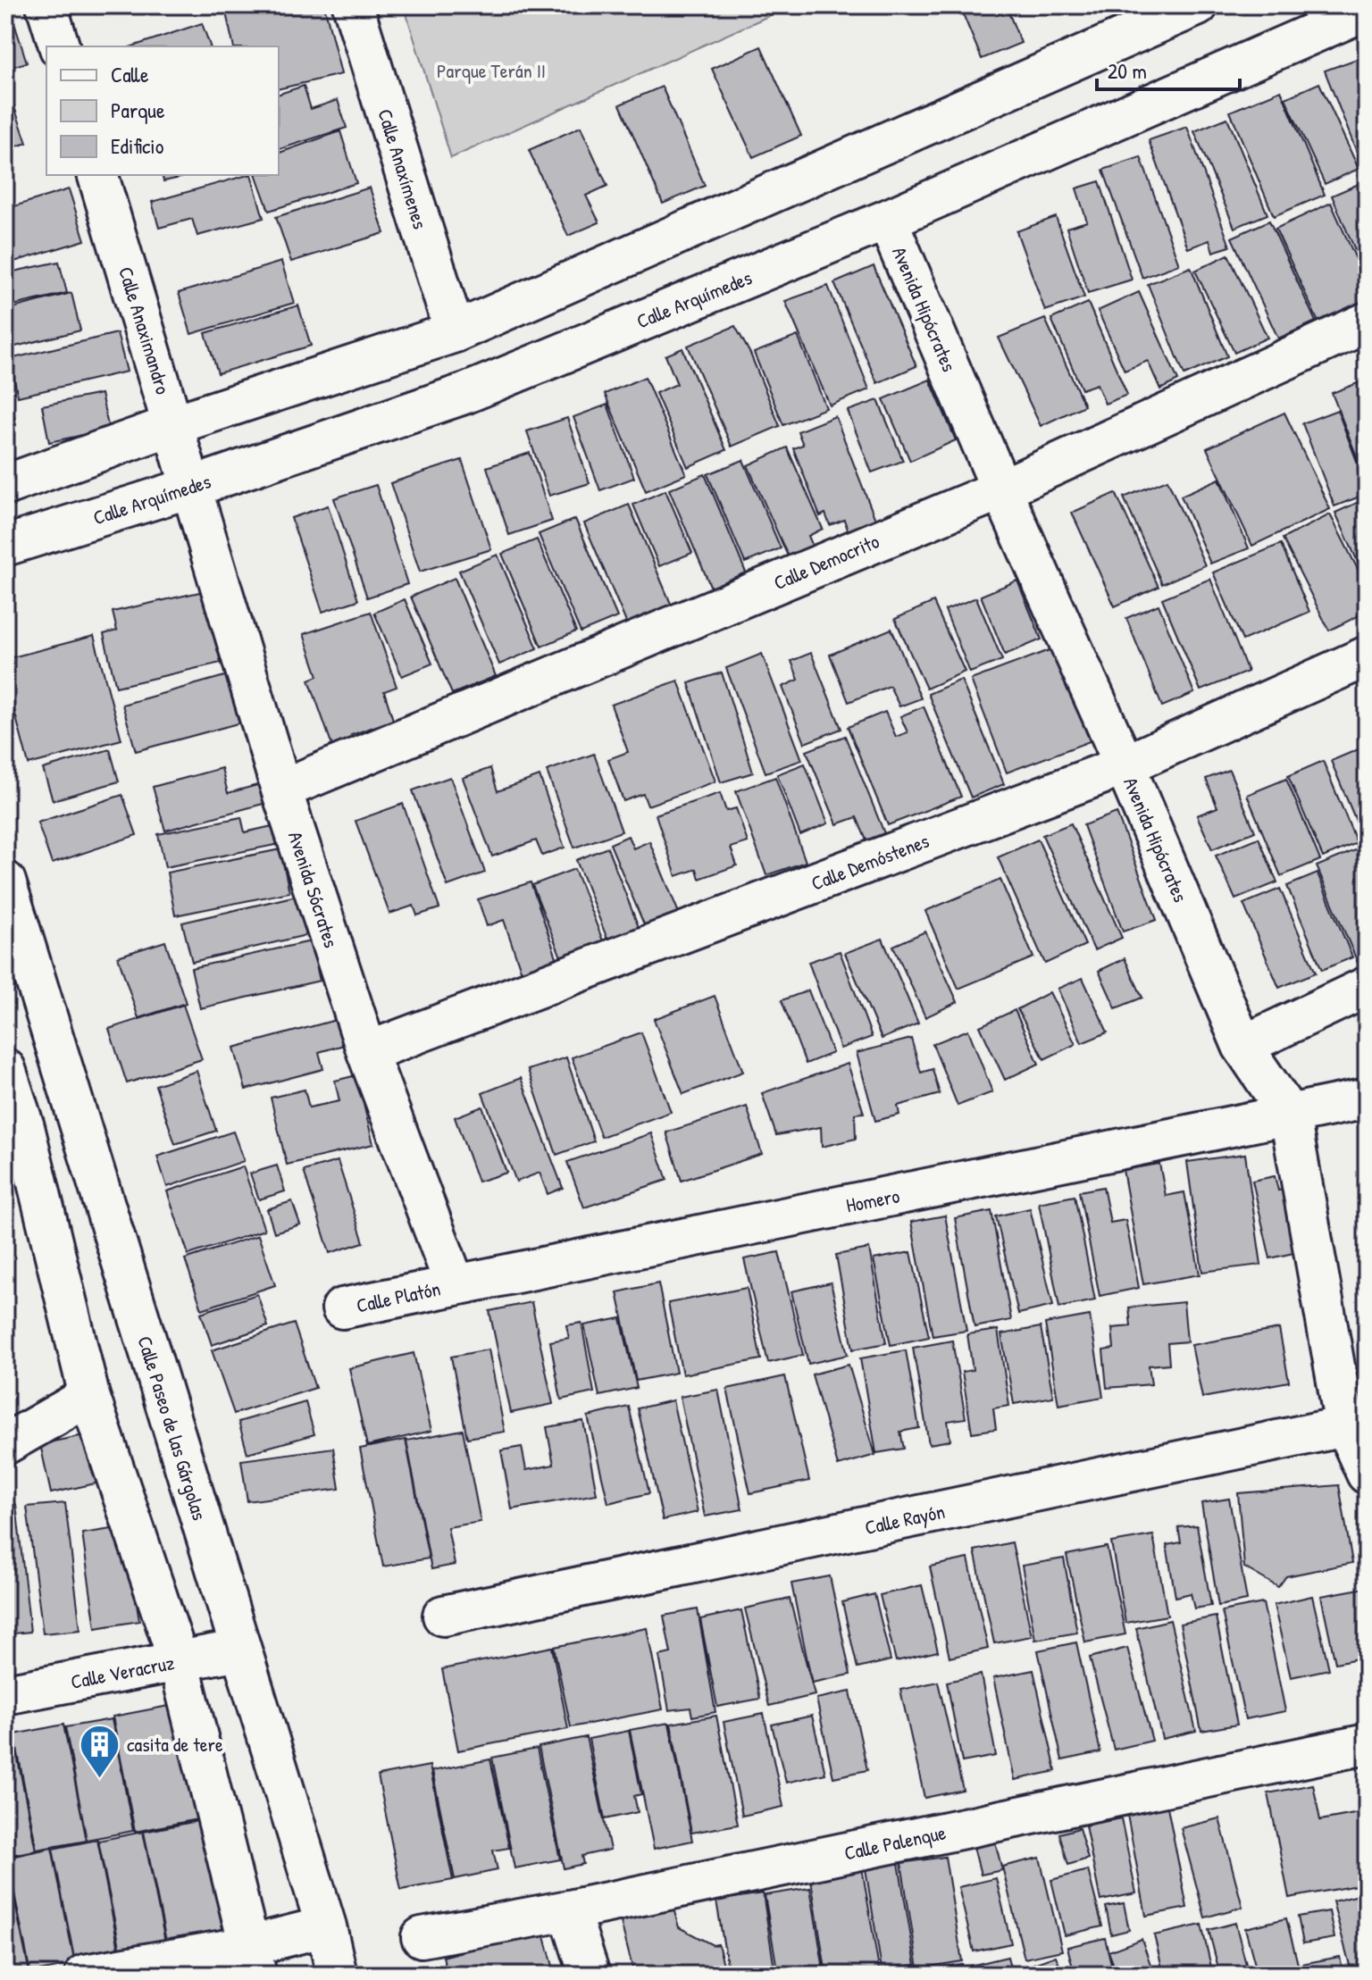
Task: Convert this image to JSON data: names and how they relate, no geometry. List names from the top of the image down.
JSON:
{
  "streets": {
    "street": [
      "Calle Anaxímenes",
      "Calle Arquímedes",
      "Avenida Hipócrates",
      "Calle Anaximandro",
      "Calle Democrito",
      "Calle Demóstenes",
      "Avenida Sócrates",
      "Homero",
      "Calle Platón",
      "Calle Paseo de las Gárgolas",
      "Calle Rayón",
      "Calle Veracruz",
      "Calle Palenque"
    ]
  },
  "crossings": [
    ["Calle Arquímedes", "Avenida Hipócrates"],
    ["Calle Arquímedes", "Calle Anaximandro"],
    ["Calle Arquímedes", "Avenida Sócrates"],
    ["Avenida Hipócrates", "Calle Democrito"],
    ["Avenida Hipócrates", "Calle Demóstenes"],
    ["Avenida Hipócrates", "Homero"],
    ["Avenida Hipócrates", "Calle Rayón"],
    ["Calle Anaximandro", "Avenida Sócrates"],
    ["Calle Democrito", "Avenida Sócrates"],
    ["Calle Demóstenes", "Avenida Sócrates"],
    ["Avenida Sócrates", "Homero"],
    ["Avenida Sócrates", "Calle Platón"],
    ["Homero", "Calle Platón"],
    ["Calle Paseo de las Gárgolas", "Calle Veracruz"]
  ],
  "parks": ["Parque Terán II"],
  "places": {
    "building": ["casita de tere"]
  },
  "legend": ["Calle", "Parque", "Edificio"],
  "scale_bar": "20 m"
}
